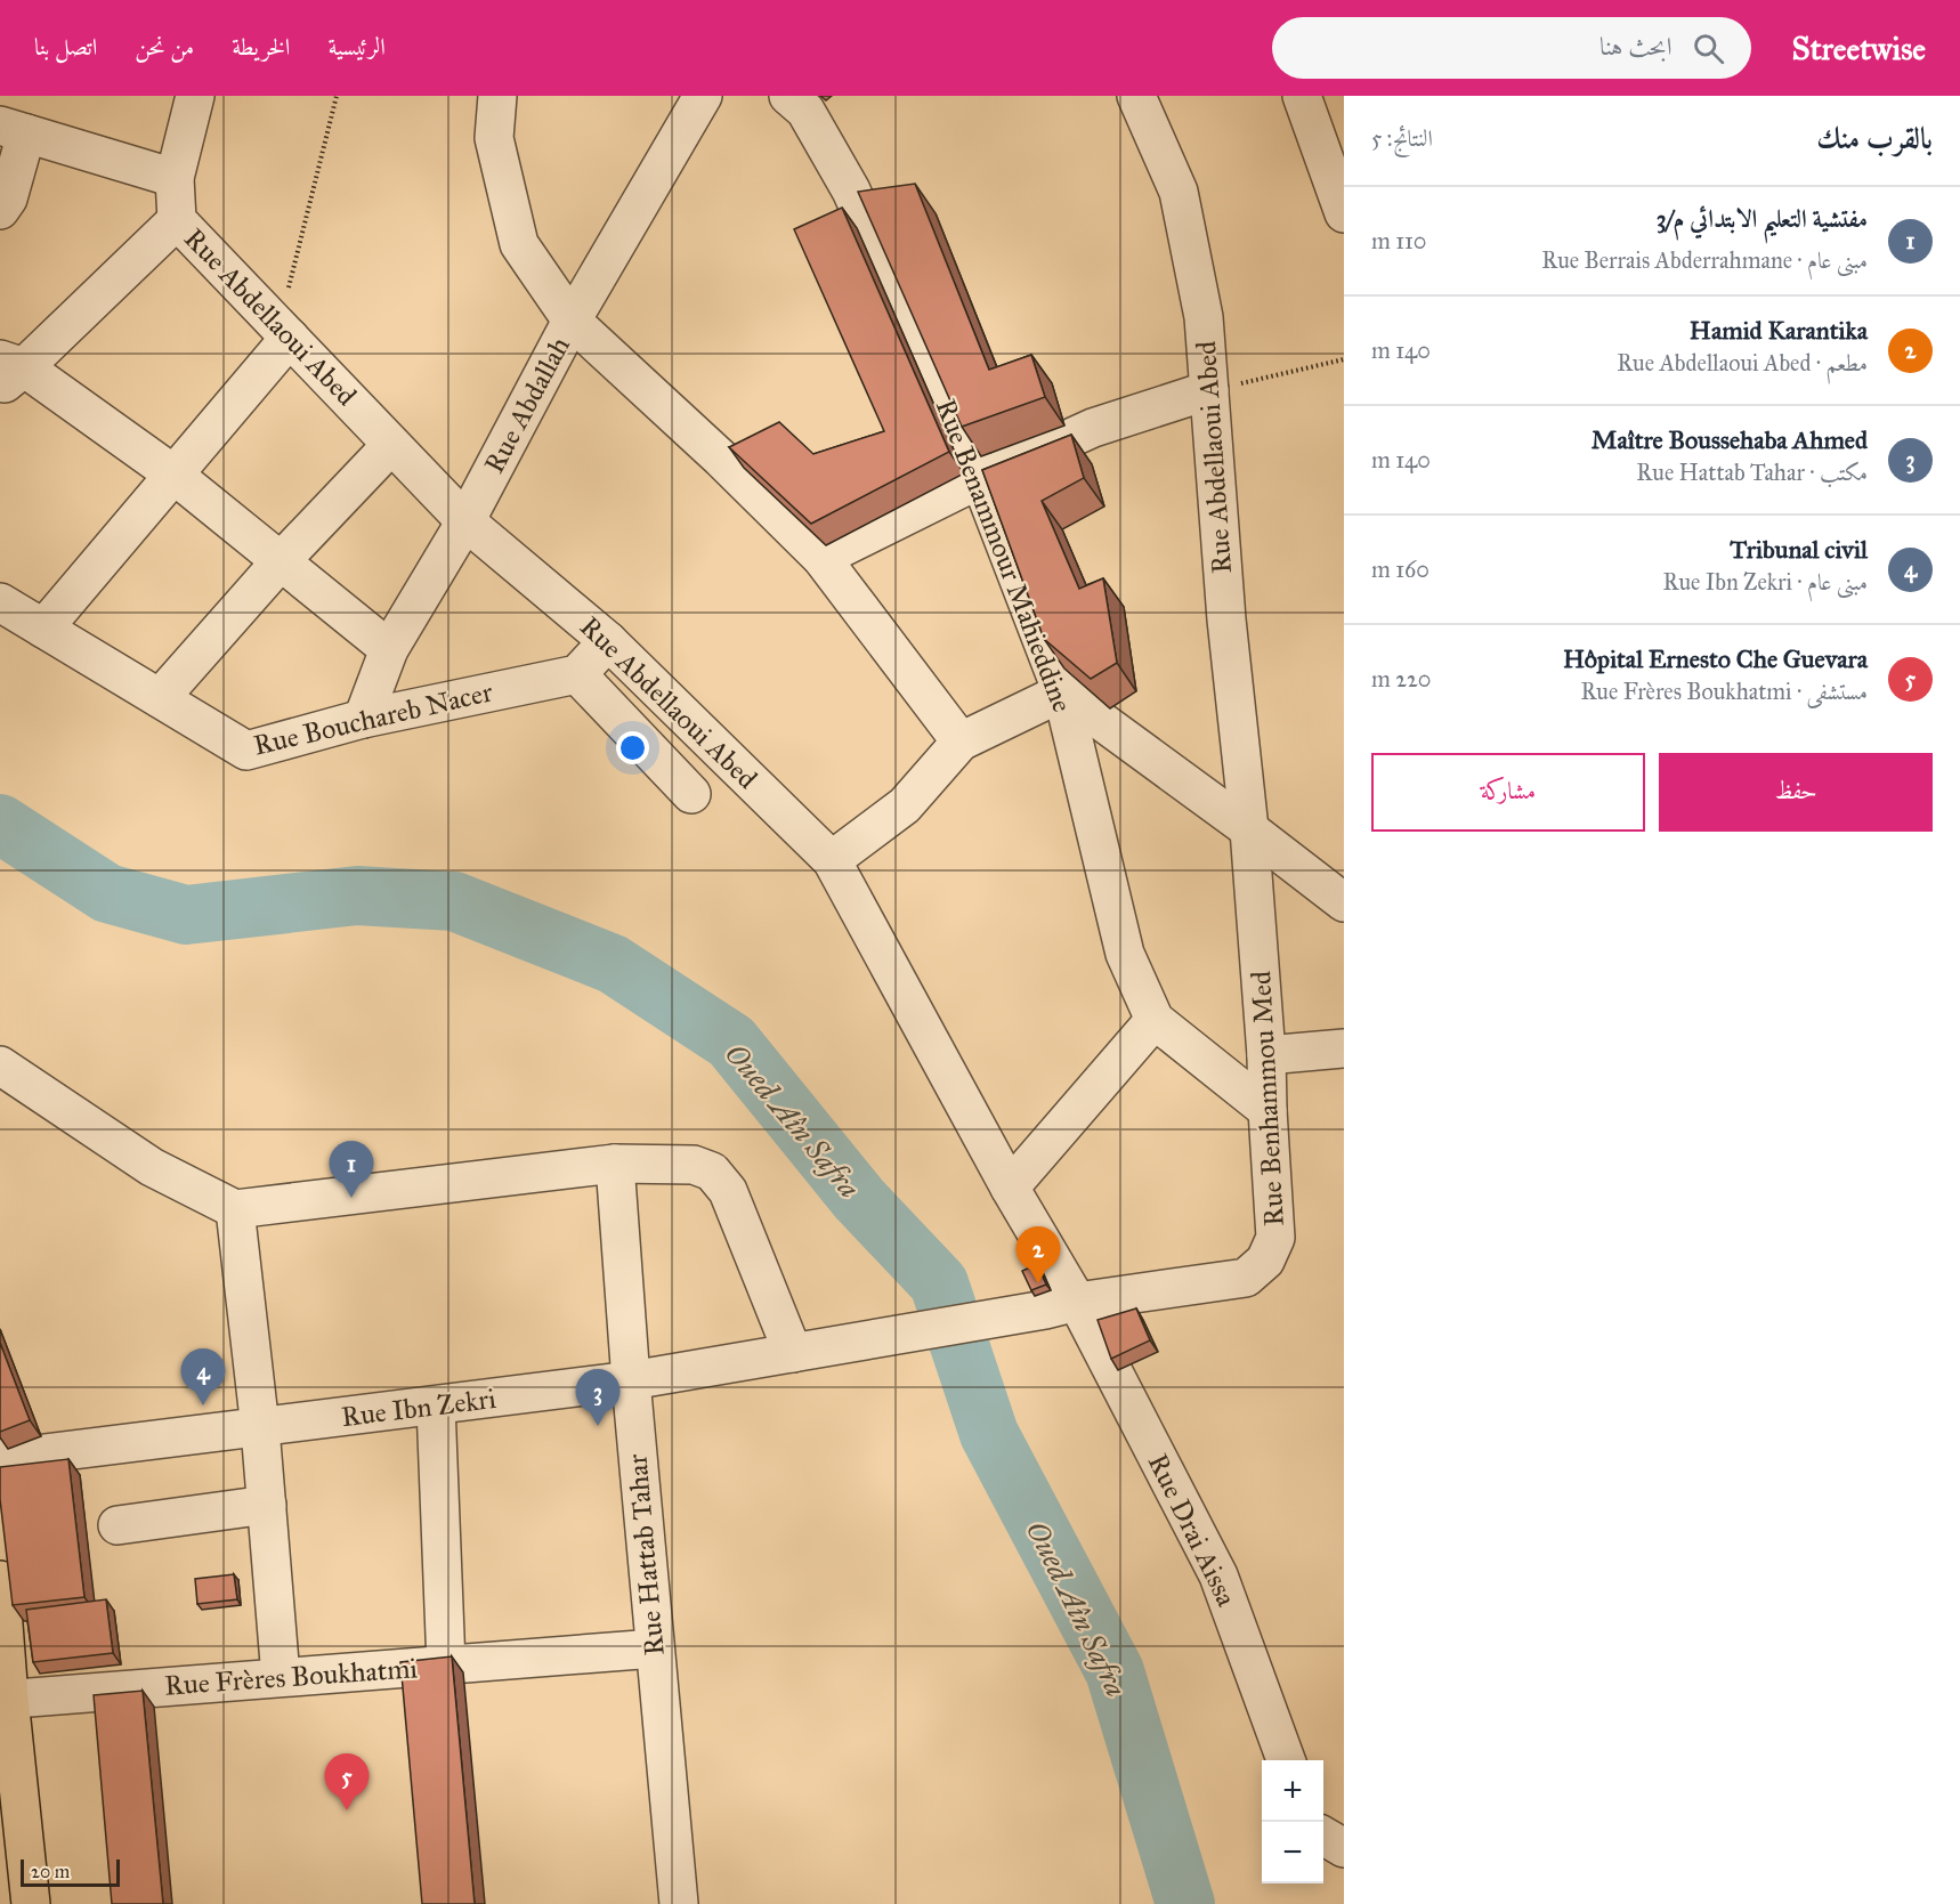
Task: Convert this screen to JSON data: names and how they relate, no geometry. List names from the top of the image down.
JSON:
{
  "streets": {
    "street": [
      "Rue Abdellaoui Abed",
      "Rue Abdallah",
      "Rue Benammour Mahieddine",
      "Rue Bouchareb Nacer",
      "Rue Benhammou Med",
      "Rue Ibn Zekri",
      "Rue Drai Aissa",
      "Rue Hattab Tahar",
      "Rue Frères Boukhatmi"
    ]
  },
  "crossings": [
    ["Rue Abdellaoui Abed", "Rue Abdallah"],
    ["Rue Abdellaoui Abed", "Rue Benhammou Med"],
    ["Rue Abdellaoui Abed", "Rue Drai Aissa"],
    ["Rue Abdallah", "Rue Bouchareb Nacer"],
    ["Rue Benammour Mahieddine", "Rue Benhammou Med"],
    ["Rue Benhammou Med", "Rue Ibn Zekri"],
    ["Rue Benhammou Med", "Rue Drai Aissa"],
    ["Rue Ibn Zekri", "Rue Hattab Tahar"],
    ["Rue Hattab Tahar", "Rue Frères Boukhatmi"]
  ],
  "water": ["Oued Aîn Safra"],
  "scale_bar": "20 m",
  "page": {
    "header": "Streetwise",
    "search": "ابحث هنا",
    "nav": [
      "الرئيسية",
      "الخريطة",
      "من نحن",
      "اتصل بنا"
    ],
    "heading": ["بالقرب منك", "النتائج: 5"],
    "list": [
      {
        "mark": "1",
        "name": "مفتشية التعليم الابتدائي م/3",
        "note": "مبنى عام · Rue Berrais Abderrahmane",
        "value": "110 m"
      },
      {
        "mark": "2",
        "name": "Hamid Karantika",
        "note": "مطعم · Rue Abdellaoui Abed",
        "value": "140 m"
      },
      {
        "mark": "3",
        "name": "Maître Boussehaba Ahmed",
        "note": "مكتب · Rue Hattab Tahar",
        "value": "140 m"
      },
      {
        "mark": "4",
        "name": "Tribunal civil",
        "note": "مبنى عام · Rue Ibn Zekri",
        "value": "160 m"
      },
      {
        "mark": "5",
        "name": "Hôpital Ernesto Che Guevara",
        "note": "مستشفى · Rue Frères Boukhatmi",
        "value": "220 m"
      }
    ],
    "buttons": ["حفظ", "مشاركة"],
    "pins": [
      "1",
      "2",
      "4",
      "3",
      "5"
    ],
    "map_buttons": ["+", "−"],
    "scale": "20 m"
  }
}
